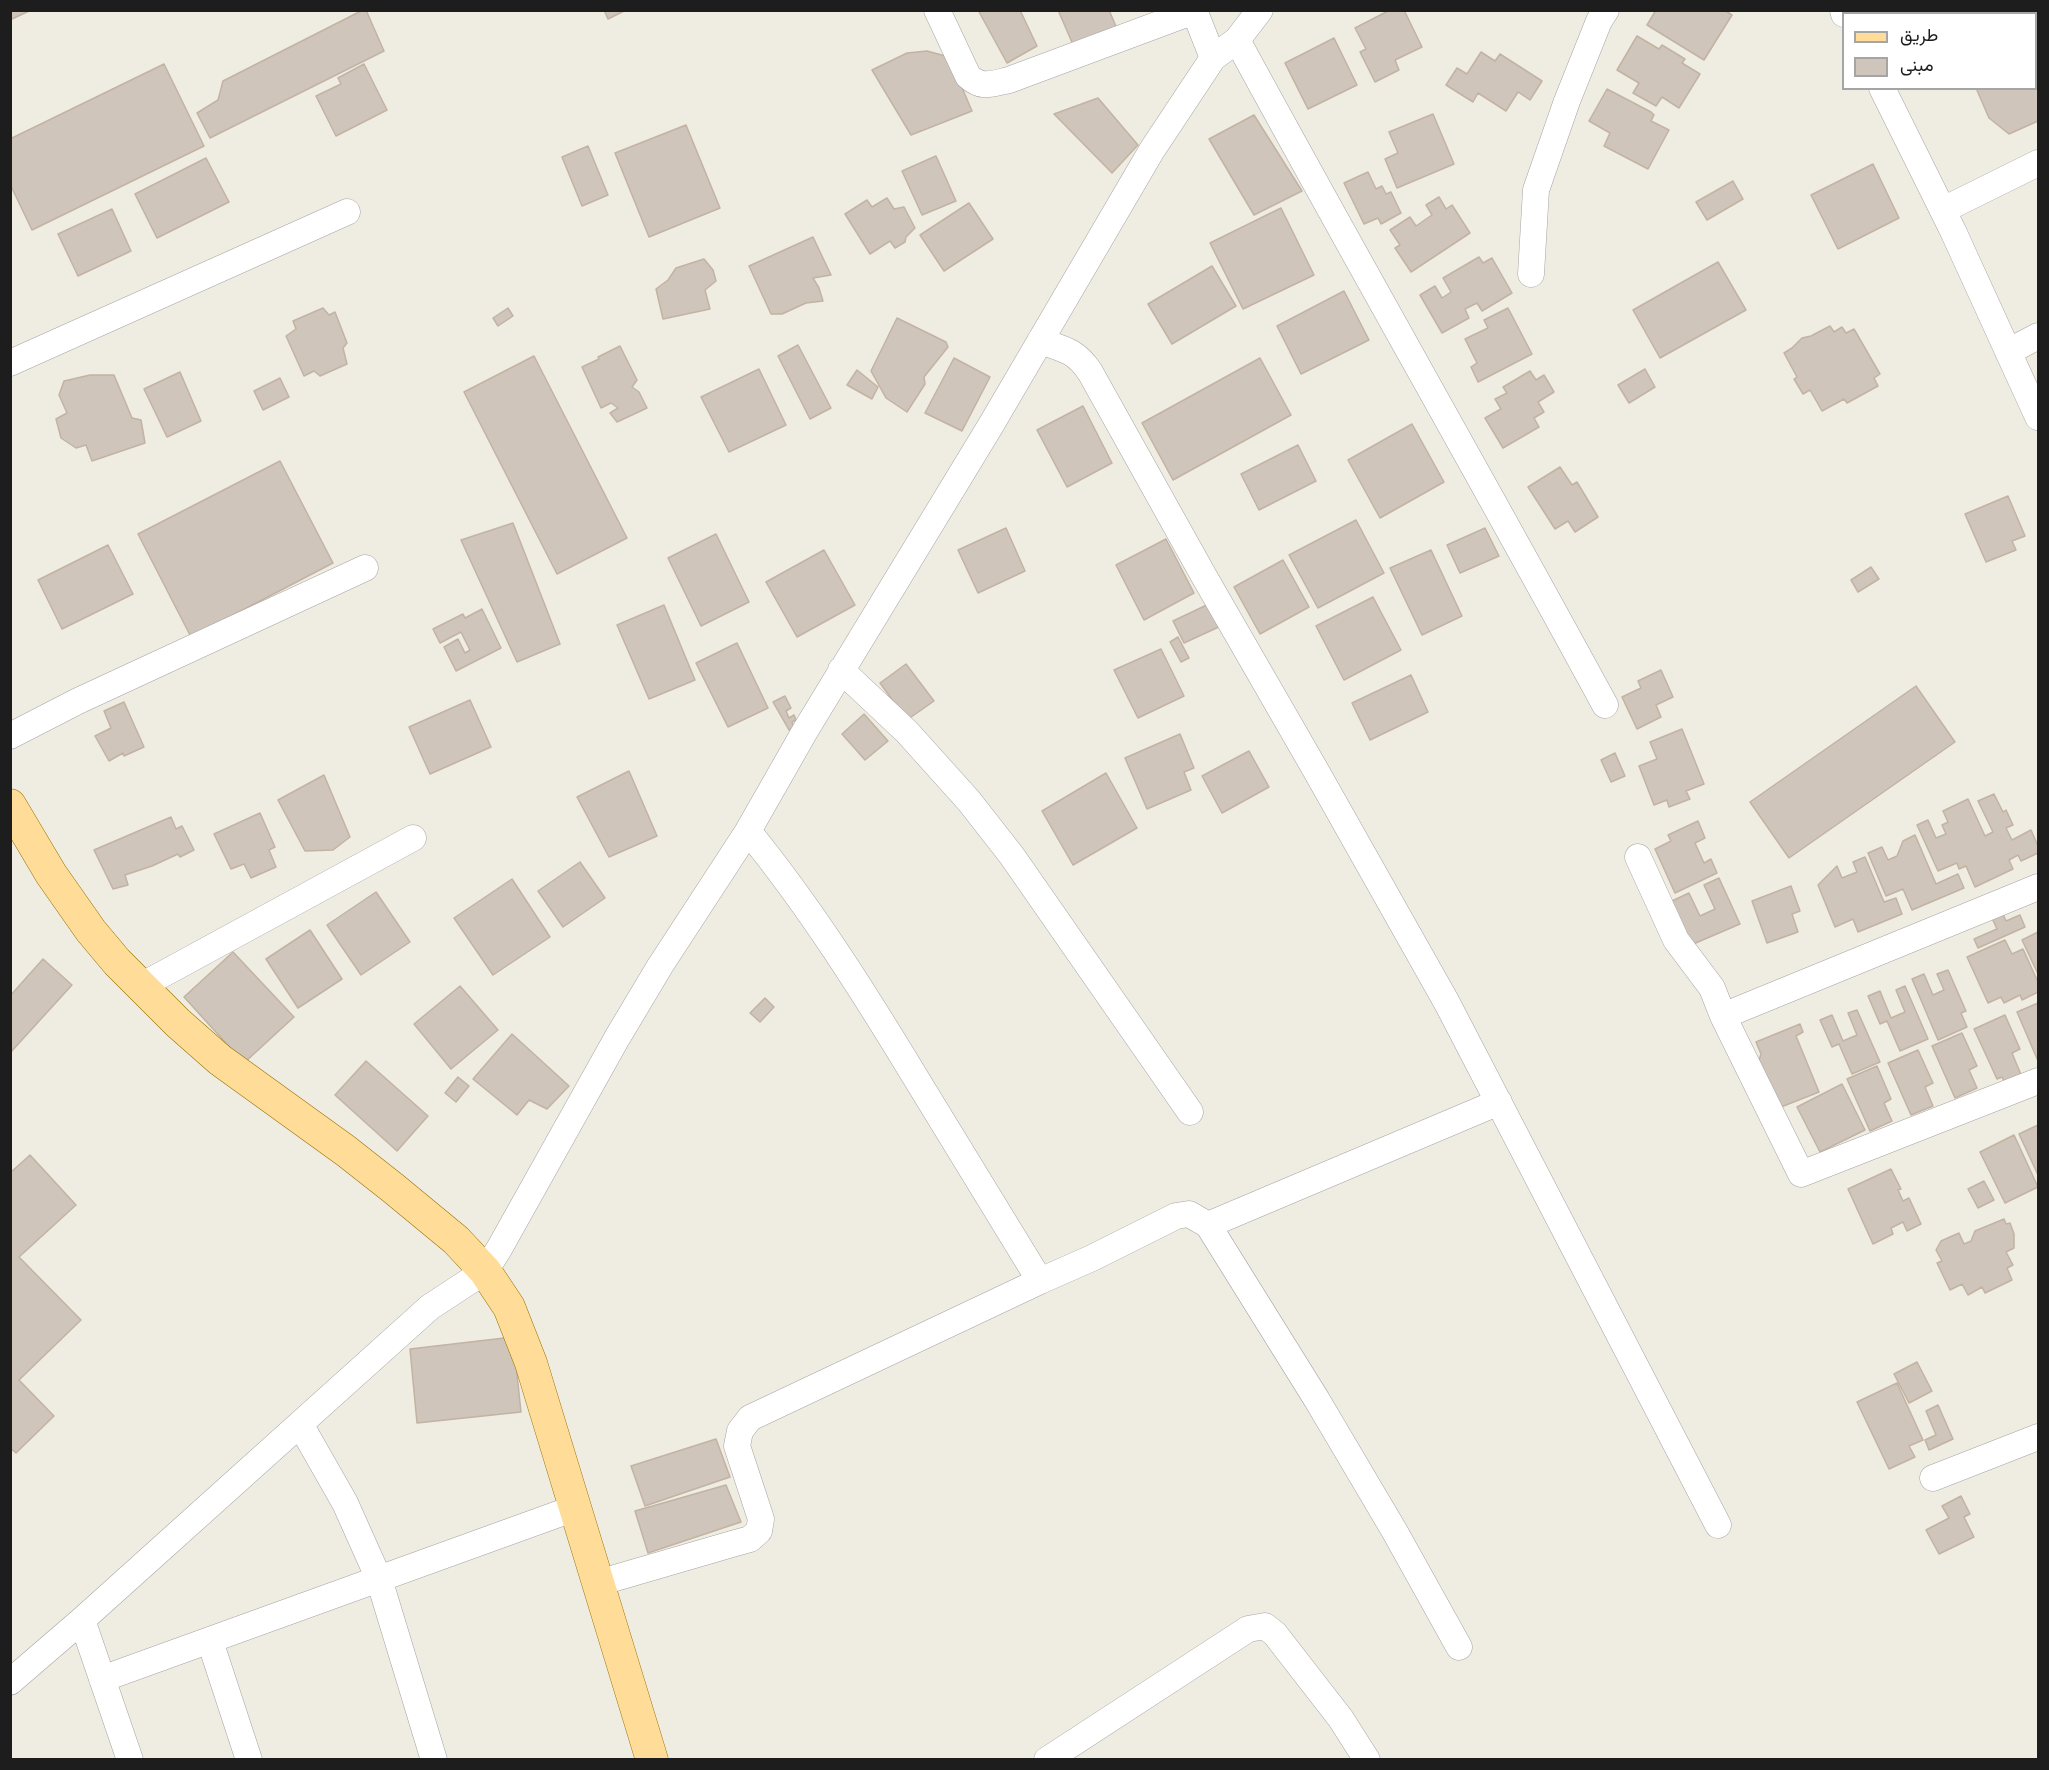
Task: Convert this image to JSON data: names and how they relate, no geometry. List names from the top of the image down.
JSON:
{
  "legend": ["طريق", "مبنى"]
}
